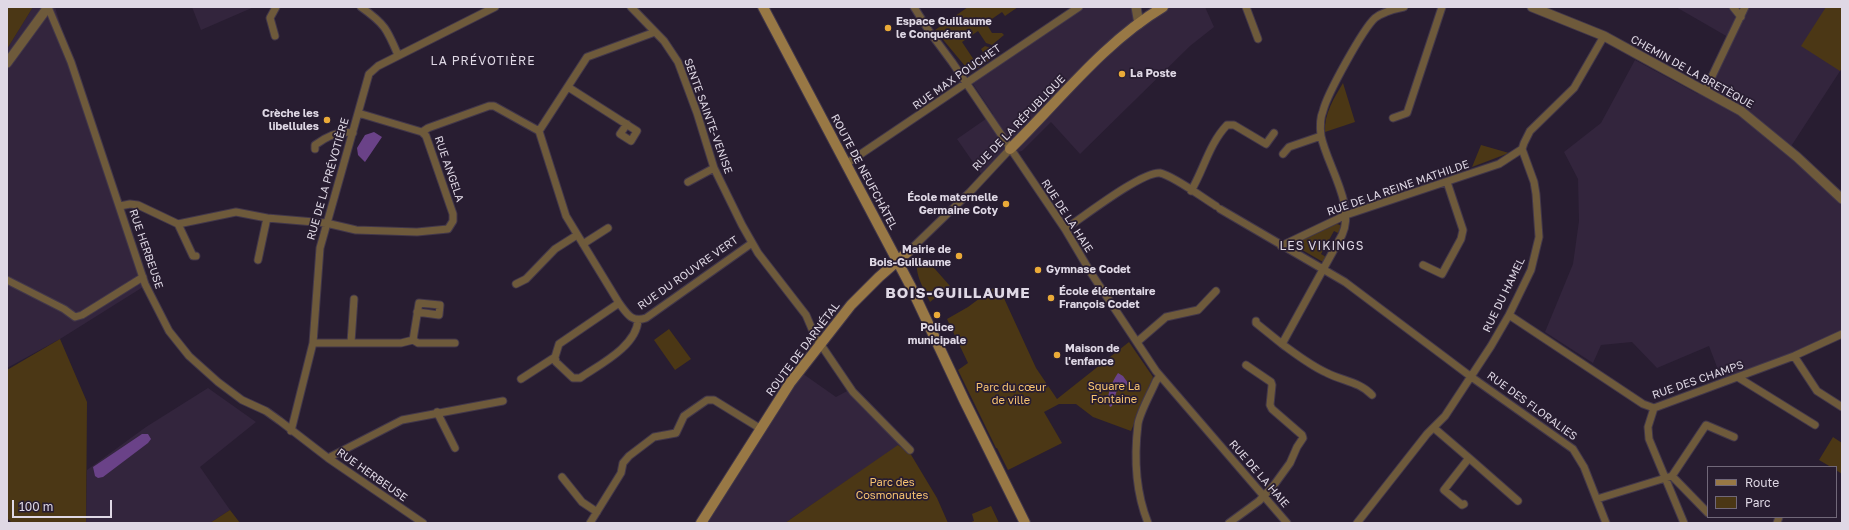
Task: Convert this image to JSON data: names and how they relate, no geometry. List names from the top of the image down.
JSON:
{
  "streets": {
    "main road": ["RUE DE LA RÉPUBLIQUE", "ROUTE DE NEUFCHÂTEL", "ROUTE DE DARNÉTAL"],
    "street": [
      "CHEMIN DE LA BRETÈQUE",
      "RUE MAX POUCHET",
      "SENTE SAINTE-VENISE",
      "RUE ANGELA",
      "RUE DE LA PRÉVOTIÈRE",
      "RUE DE LA REINE MATHILDE",
      "RUE DE LA HAIE",
      "RUE HERBEUSE",
      "RUE DU ROUVRE VERT",
      "RUE DU HAMEL",
      "RUE DES CHAMPS",
      "RUE DES FLORALIES"
    ]
  },
  "crossings": [
    ["RUE MAX POUCHET", "ROUTE DE NEUFCHÂTEL"],
    ["RUE MAX POUCHET", "RUE DE LA HAIE"],
    ["SENTE SAINTE-VENISE", "RUE DU ROUVRE VERT"],
    ["SENTE SAINTE-VENISE", "ROUTE DE DARNÉTAL"],
    ["RUE DE LA RÉPUBLIQUE", "ROUTE DE NEUFCHÂTEL"],
    ["RUE DE LA RÉPUBLIQUE", "RUE DE LA HAIE"],
    ["RUE DE LA RÉPUBLIQUE", "ROUTE DE DARNÉTAL"],
    ["RUE ANGELA", "RUE DE LA PRÉVOTIÈRE"],
    ["ROUTE DE NEUFCHÂTEL", "ROUTE DE DARNÉTAL"],
    ["RUE DE LA PRÉVOTIÈRE", "RUE HERBEUSE"],
    ["RUE DE LA REINE MATHILDE", "RUE DU HAMEL"],
    ["RUE DE LA REINE MATHILDE", "RUE DES FLORALIES"],
    ["RUE DE LA HAIE", "RUE DES FLORALIES"],
    ["RUE DU HAMEL", "RUE DES CHAMPS"],
    ["RUE DU HAMEL", "RUE DES FLORALIES"]
  ],
  "districts": ["LA PRÉVOTIÈRE", "LES VIKINGS", "BOIS-GUILLAUME"],
  "parks": ["Square La Fontaine", "Parc du cœur de ville", "Parc des Cosmonautes"],
  "places": [
    "Espace Guillaume le Conquérant",
    "La Poste",
    "Crèche les libellules",
    "École maternelle Germaine Coty",
    "Mairie de Bois-Guillaume",
    "Gymnase Codet",
    "École élémentaire François Codet",
    "Police municipale",
    "Maison de l'enfance"
  ],
  "legend": ["Route", "Parc"],
  "scale_bar": "100 m"
}
